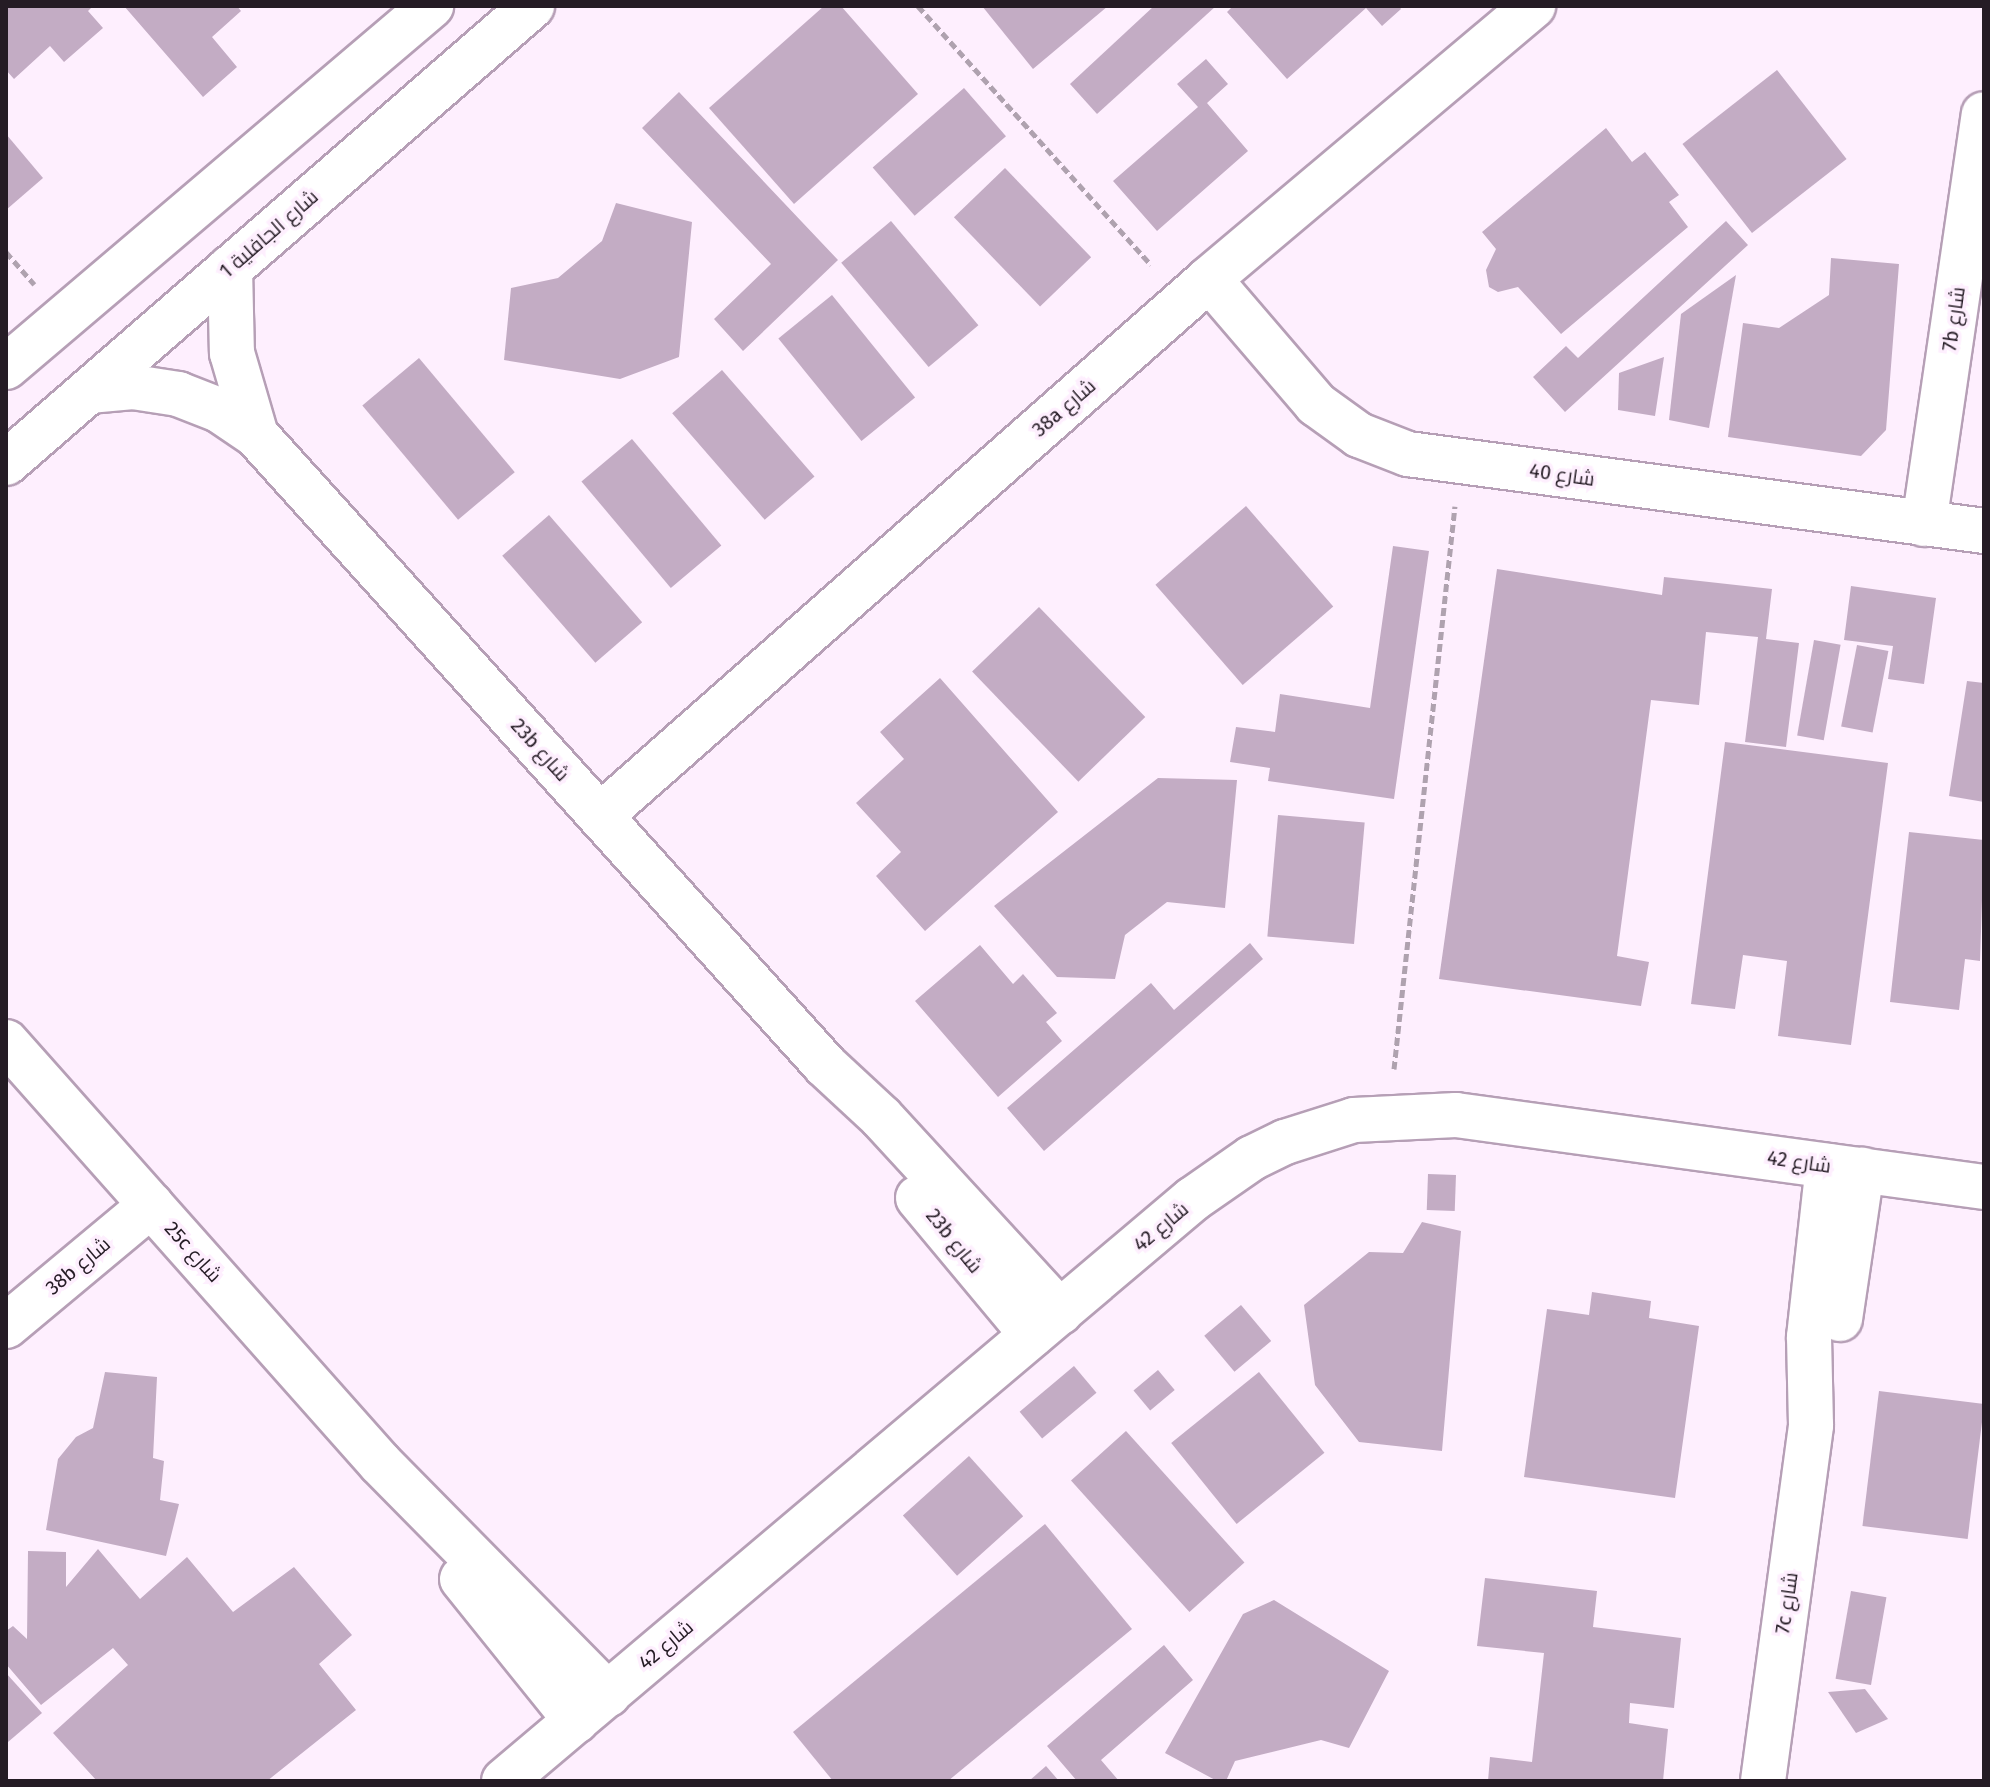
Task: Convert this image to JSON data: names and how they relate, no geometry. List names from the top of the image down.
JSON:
{
  "streets": {
    "street": [
      "شارع الجافلية 1",
      "7b شارع",
      "38a شارع",
      "شارع 40",
      "23b شارع",
      "شارع 42",
      "25c شارع",
      "38b شارع",
      "7c شارع"
    ]
  },
  "crossings": [
    ["شارع الجافلية 1", "23b شارع"],
    ["7b شارع", "شارع 40"],
    ["38a شارع", "شارع 40"],
    ["38a شارع", "23b شارع"],
    ["23b شارع", "شارع 42"],
    ["شارع 42", "25c شارع"],
    ["شارع 42", "7c شارع"],
    ["25c شارع", "38b شارع"]
  ]
}
